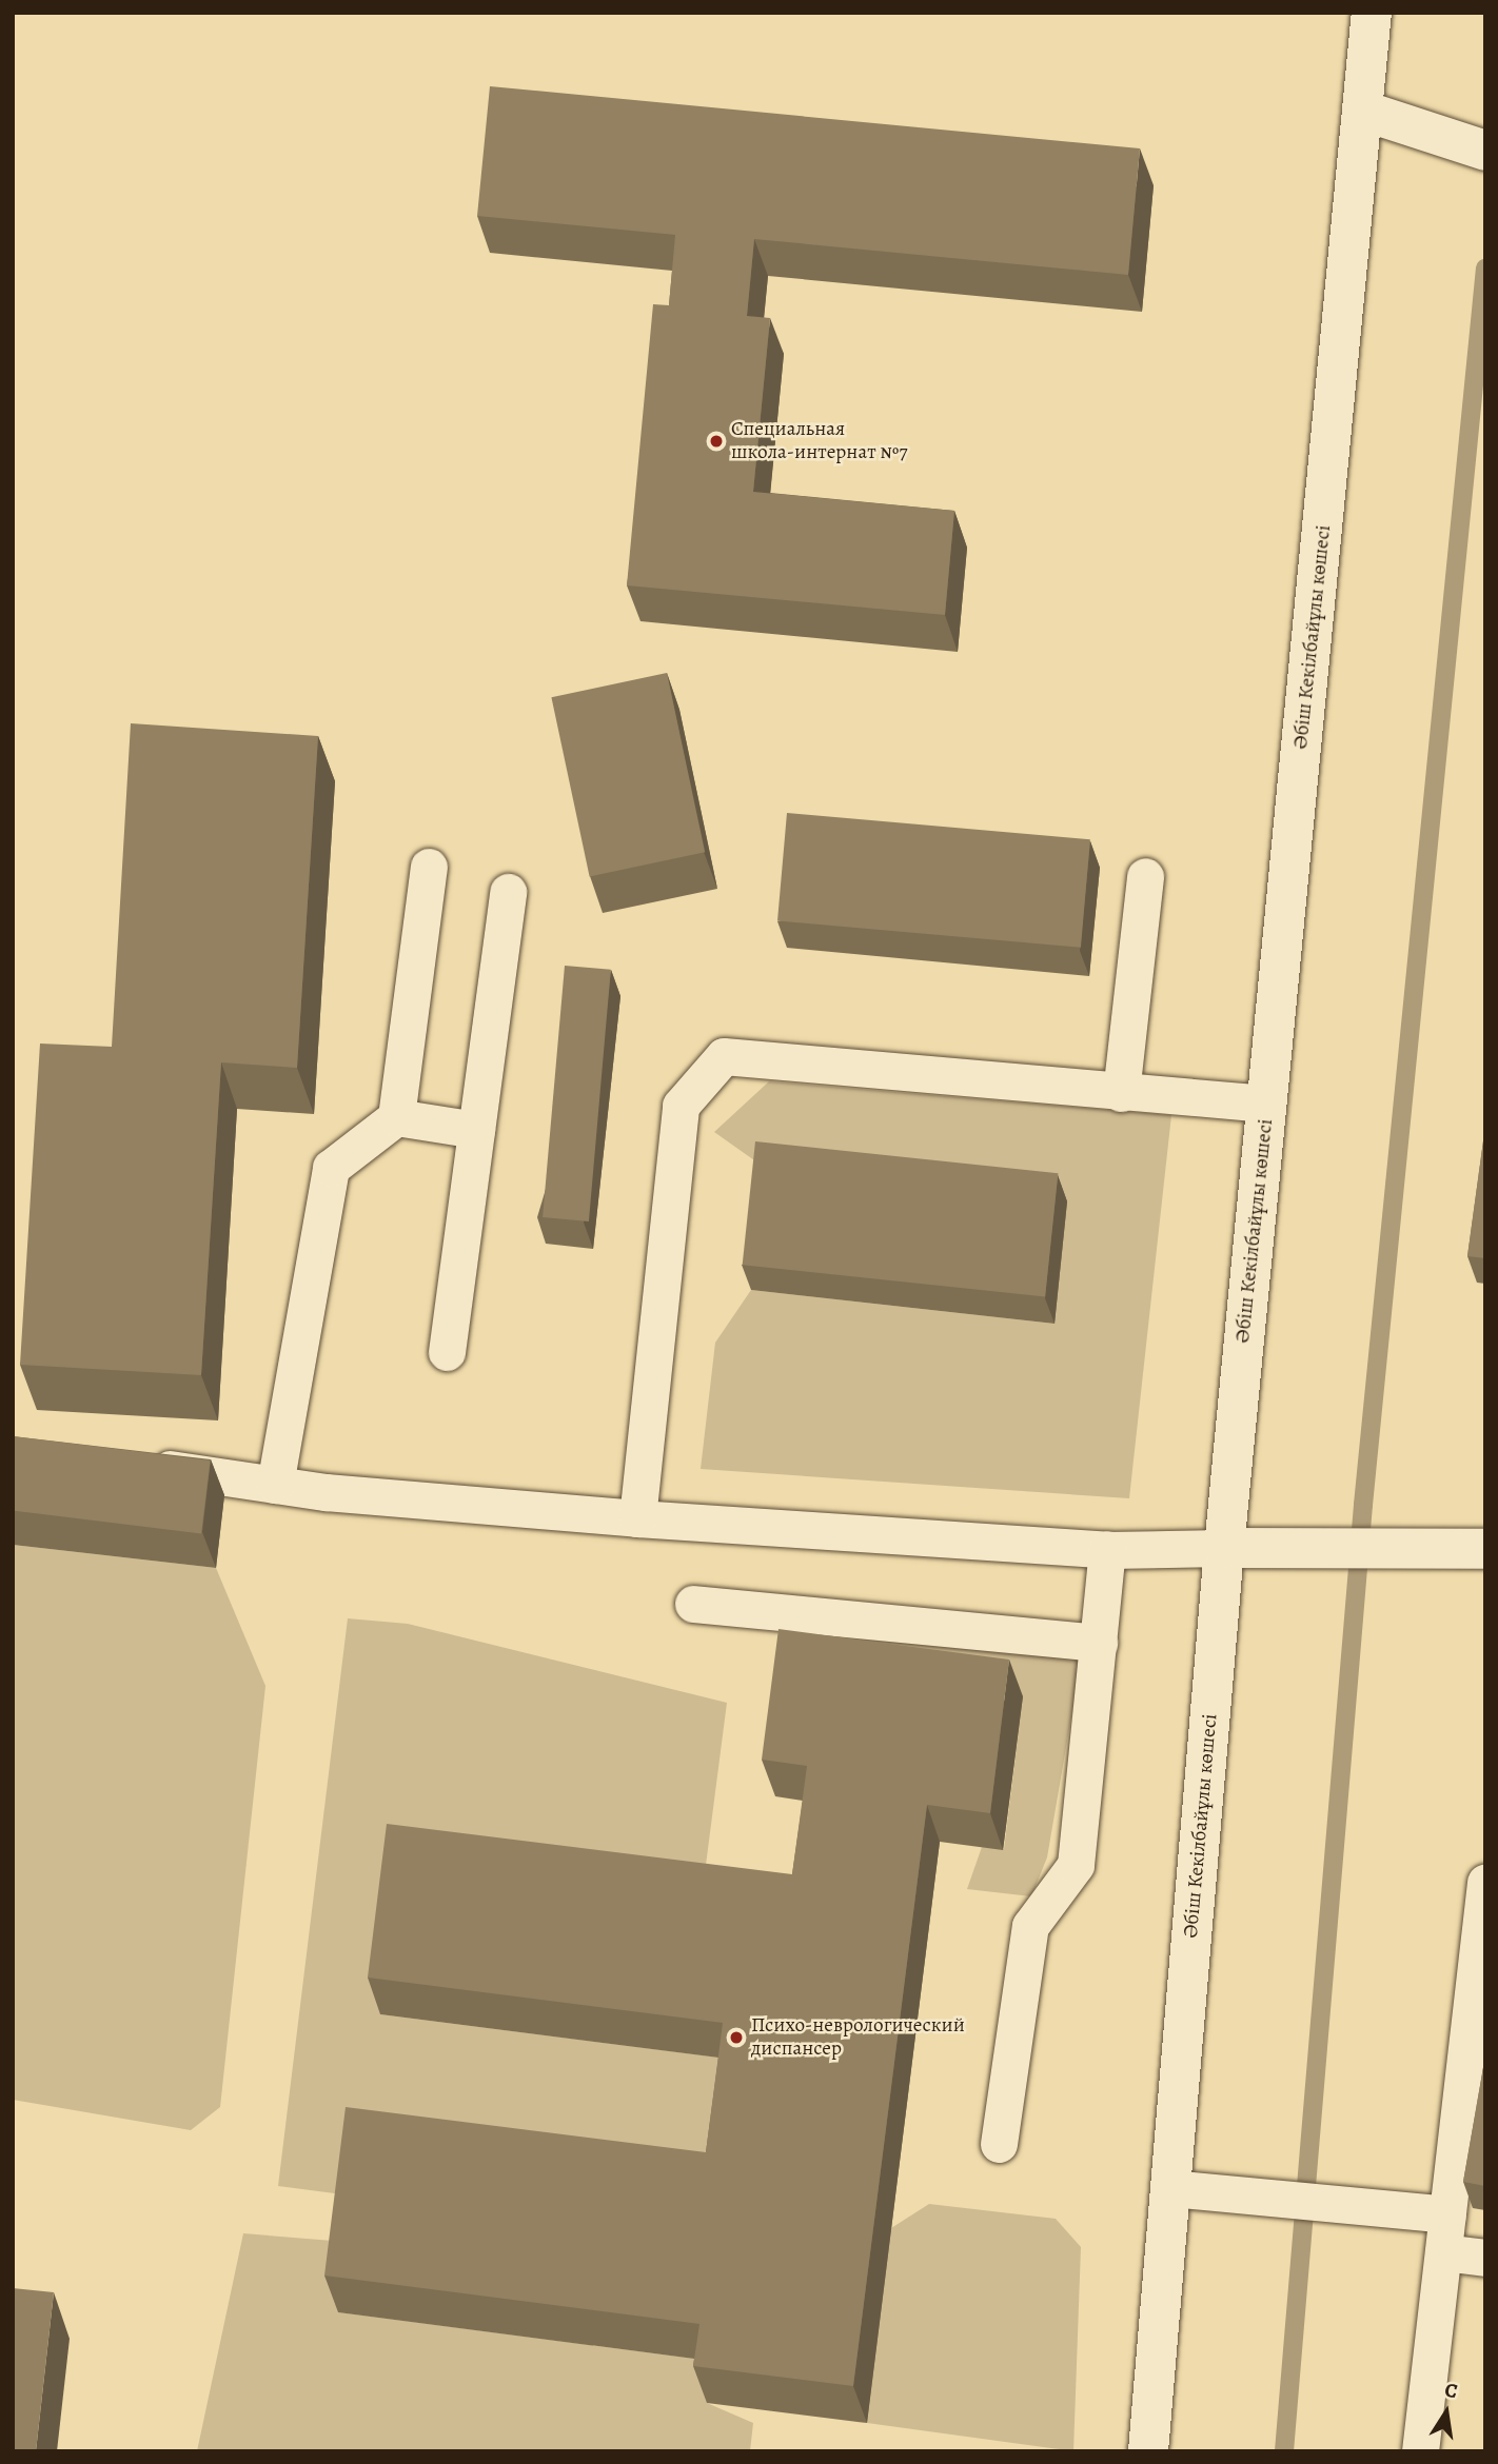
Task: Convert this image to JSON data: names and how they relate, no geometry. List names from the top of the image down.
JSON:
{
  "streets": {
    "street": ["Әбіш Кекілбайұлы көшесі"]
  },
  "places": ["Специальная школа-интернат №7", "Психо-неврологический диспансер"],
  "north": "top"
}
